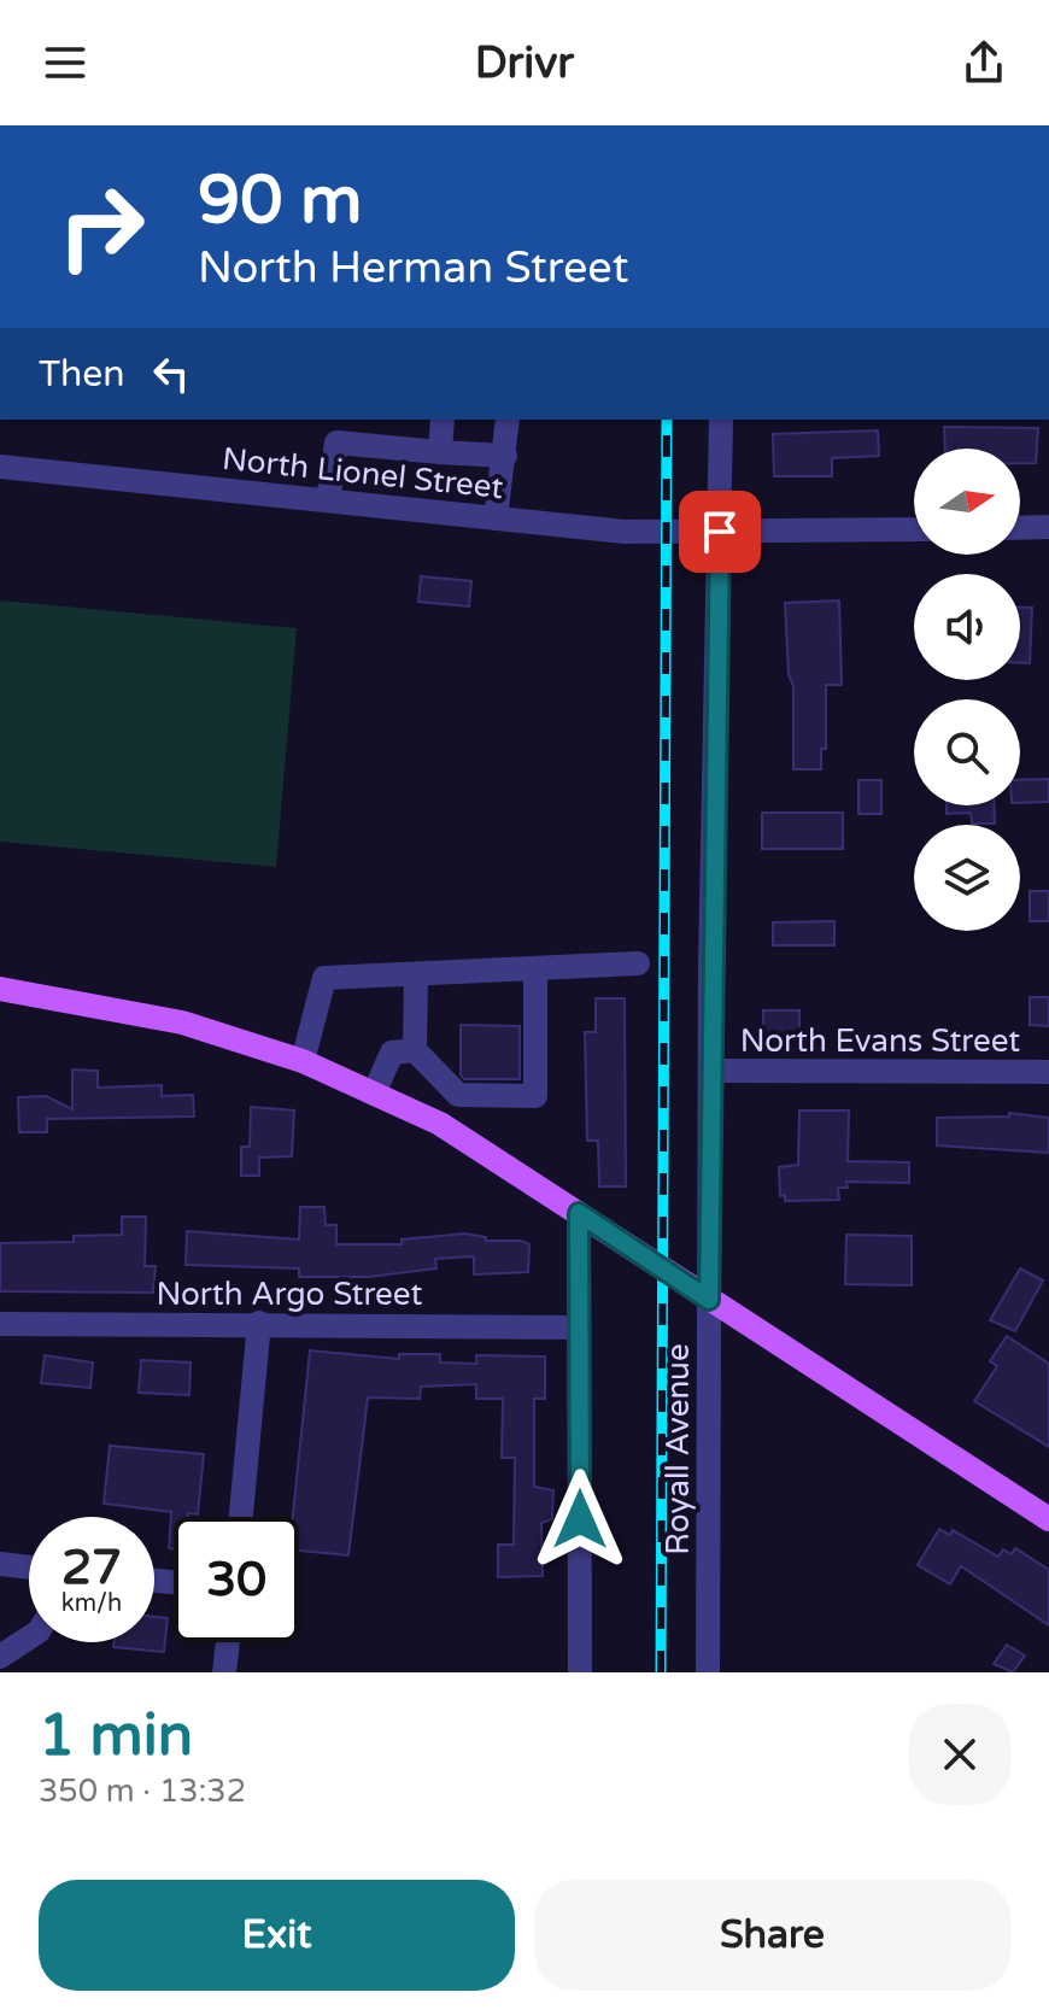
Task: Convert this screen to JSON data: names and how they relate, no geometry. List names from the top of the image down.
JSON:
{
  "streets": {
    "street": [
      "North Lionel Street",
      "North Evans Street",
      "North Argo Street",
      "Royall Avenue"
    ]
  },
  "crossings": [
    ["North Lionel Street", "Royall Avenue"],
    ["North Evans Street", "Royall Avenue"]
  ],
  "north": "right",
  "page": {
    "header": "Drivr",
    "turn": ["90 m", "North Herman Street"],
    "then": "Then",
    "speed": "27 km/h",
    "limit": "30",
    "heading": ["1 min", "350 m · 13:32"],
    "buttons": ["Exit", "Share"]
  }
}
